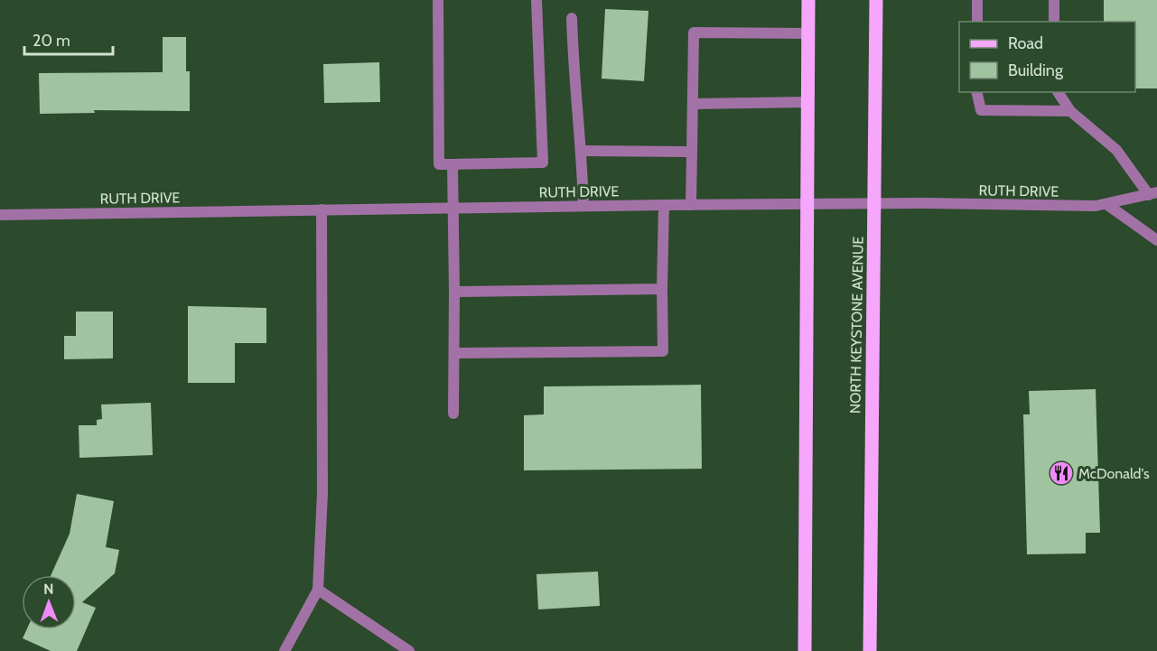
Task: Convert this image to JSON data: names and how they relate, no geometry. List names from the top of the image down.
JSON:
{
  "streets": {
    "main road": ["NORTH KEYSTONE AVENUE"],
    "street": ["RUTH DRIVE"]
  },
  "crossings": [
    ["RUTH DRIVE", "NORTH KEYSTONE AVENUE"]
  ],
  "places": {
    "restaurant": ["McDonald's"]
  },
  "legend": ["Road", "Building"],
  "scale_bar": "20 m",
  "north": "top"
}
